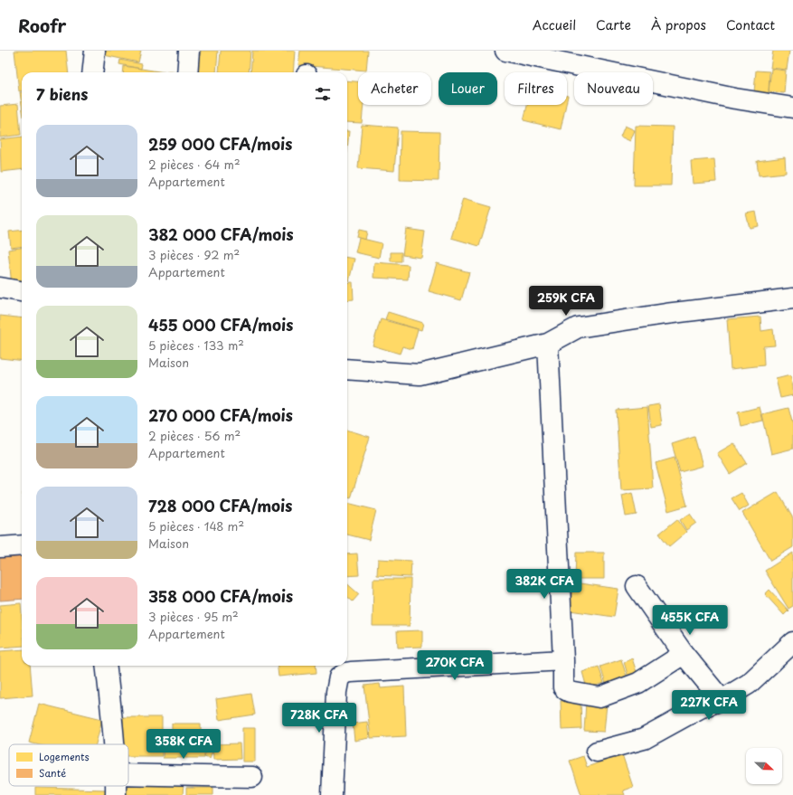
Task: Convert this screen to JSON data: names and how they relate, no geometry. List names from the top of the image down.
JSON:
{
  "legend": ["Logements", "Santé"],
  "north": "right",
  "page": {
    "header": "Roofr",
    "nav": [
      "Accueil",
      "Carte",
      "À propos",
      "Contact"
    ],
    "chip": [
      "Acheter",
      "Louer",
      "Filtres",
      "Nouveau"
    ],
    "heading": "7 biens",
    "list": [
      {
        "name": "259 000 CFA/mois",
        "note": "2 pièces · 64 m² · Appartement"
      },
      {
        "name": "382 000 CFA/mois",
        "note": "3 pièces · 92 m² · Appartement"
      },
      {
        "name": "455 000 CFA/mois",
        "note": "5 pièces · 133 m² · Maison"
      },
      {
        "name": "270 000 CFA/mois",
        "note": "2 pièces · 56 m² · Appartement"
      },
      {
        "name": "728 000 CFA/mois",
        "note": "5 pièces · 148 m² · Maison"
      },
      {
        "name": "358 000 CFA/mois",
        "note": "3 pièces · 95 m² · Appartement"
      }
    ],
    "price": [
      "259K CFA",
      "382K CFA",
      "455K CFA",
      "270K CFA",
      "227K CFA",
      "728K CFA",
      "358K CFA"
    ]
  }
}
